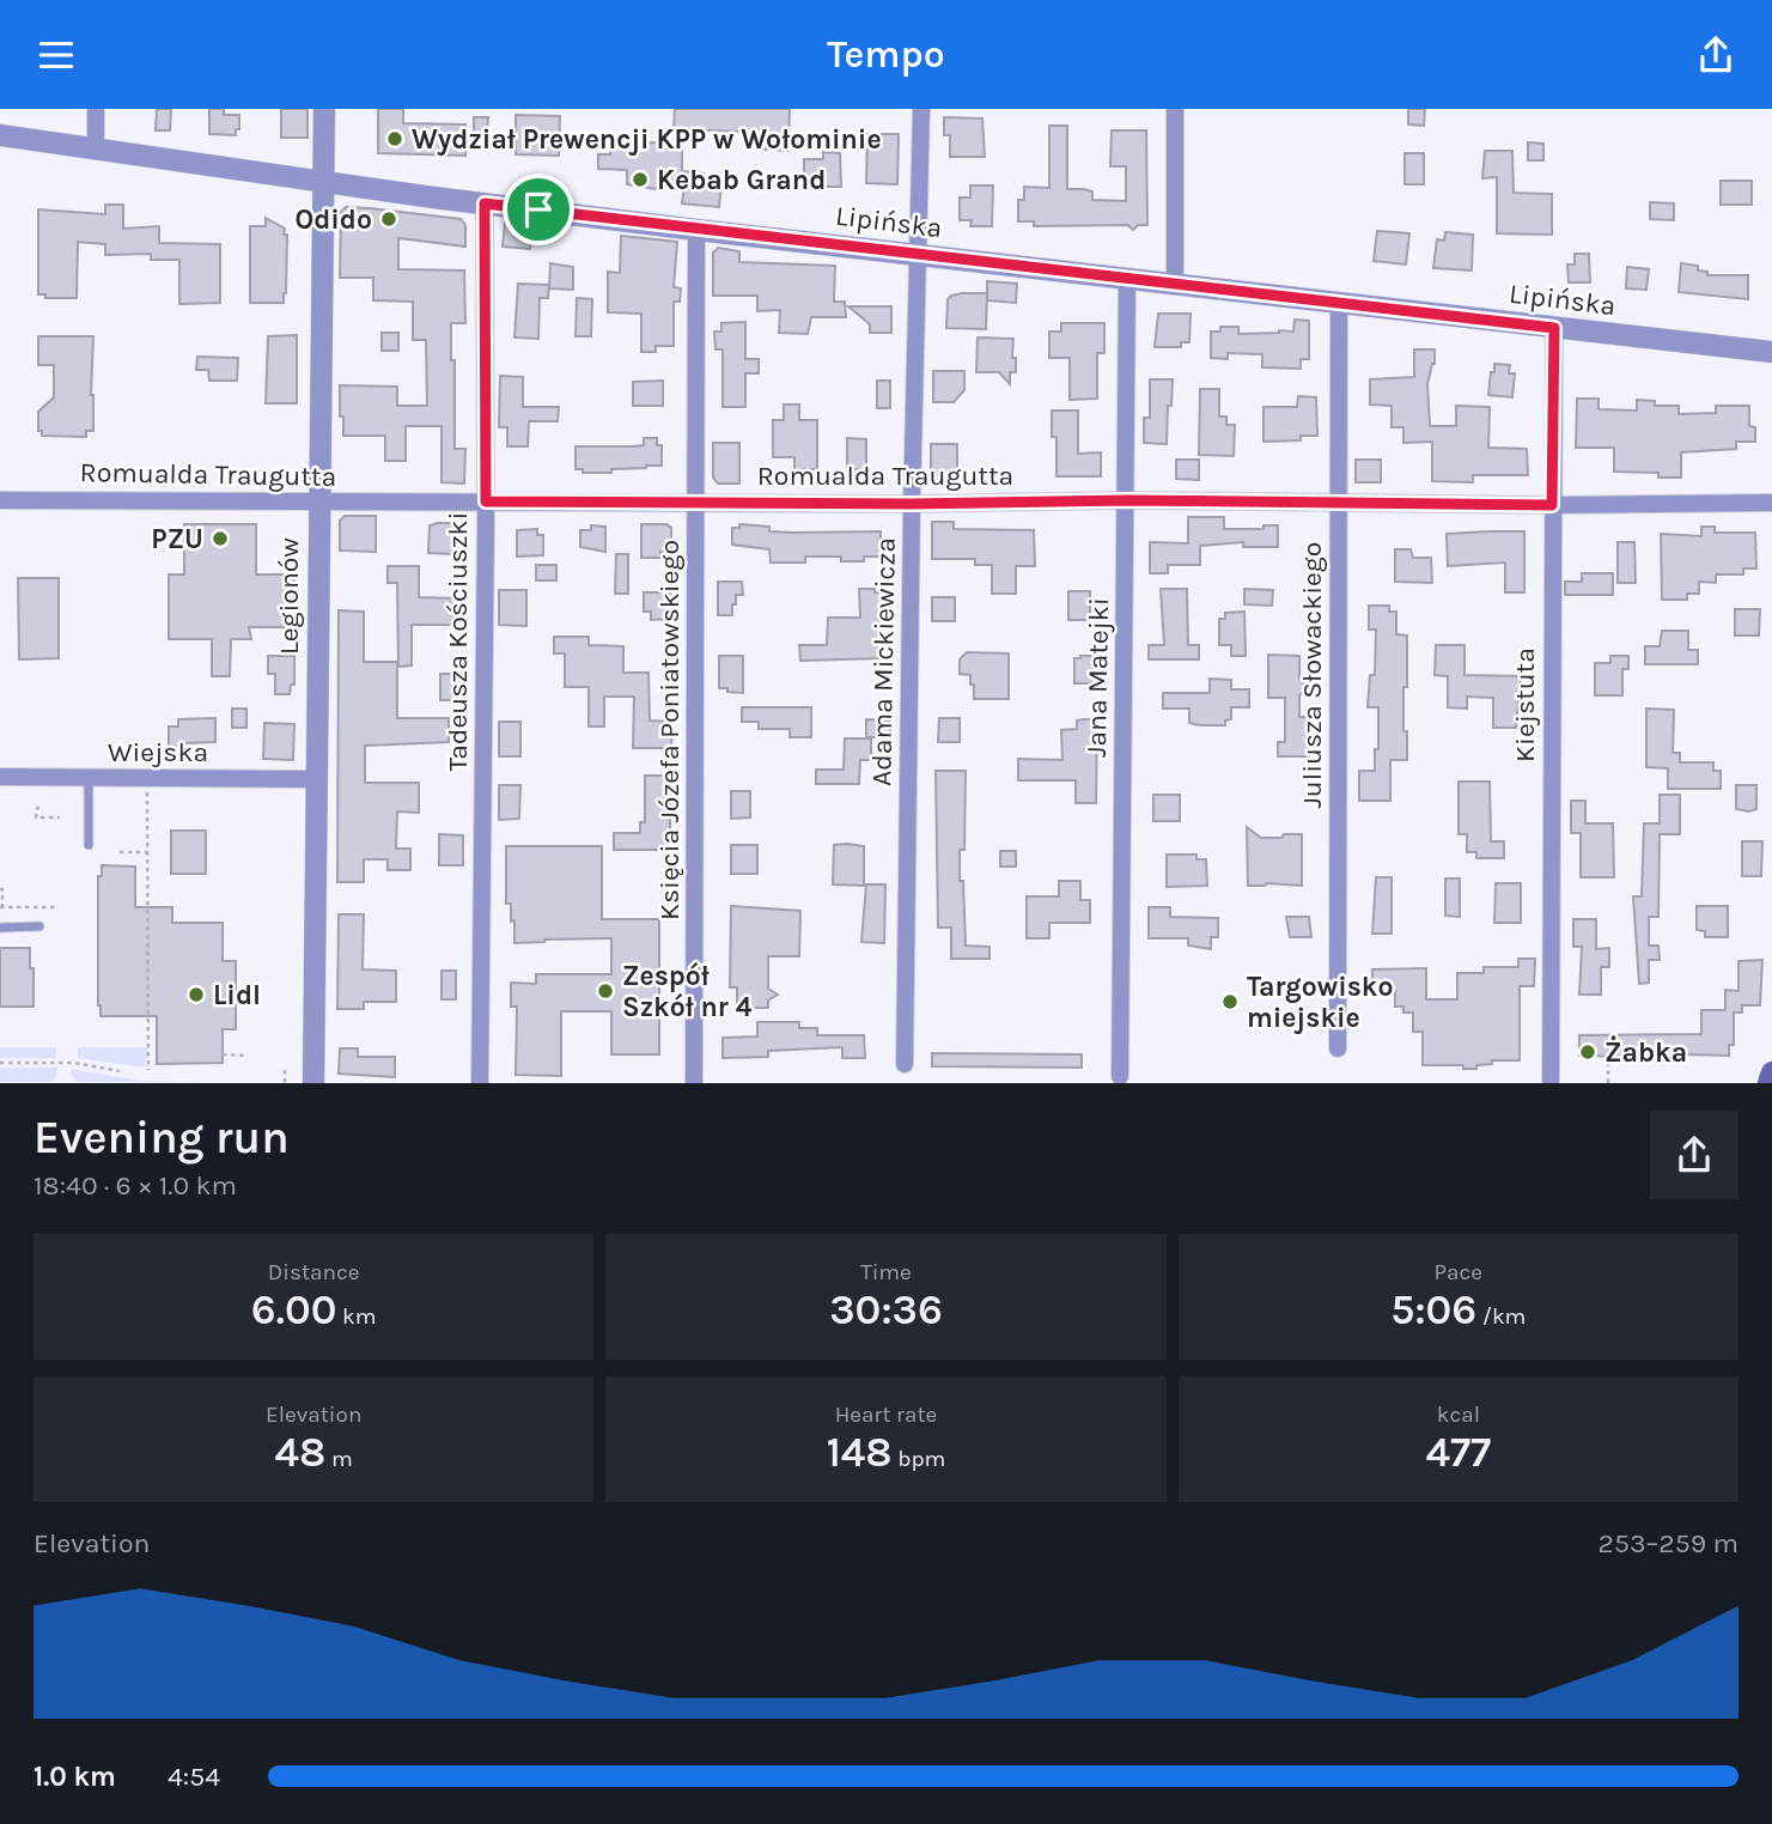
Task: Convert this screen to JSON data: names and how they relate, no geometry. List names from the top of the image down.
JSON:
{
  "streets": {
    "street": [
      "Lipińska",
      "Romualda Traugutta",
      "Legionów",
      "Tadeusza Kościuszki",
      "Adama Mickiewicza",
      "Juliusza Słowackiego",
      "Jana Matejki",
      "Kiejstuta",
      "Księcia Józefa Poniatowskiego",
      "Wiejska"
    ]
  },
  "crossings": [
    ["Lipińska", "Legionów"],
    ["Lipińska", "Tadeusza Kościuszki"],
    ["Lipińska", "Adama Mickiewicza"],
    ["Lipińska", "Juliusza Słowackiego"],
    ["Lipińska", "Jana Matejki"],
    ["Lipińska", "Kiejstuta"],
    ["Lipińska", "Księcia Józefa Poniatowskiego"],
    ["Romualda Traugutta", "Legionów"],
    ["Romualda Traugutta", "Tadeusza Kościuszki"],
    ["Romualda Traugutta", "Adama Mickiewicza"],
    ["Romualda Traugutta", "Juliusza Słowackiego"],
    ["Romualda Traugutta", "Jana Matejki"],
    ["Romualda Traugutta", "Kiejstuta"],
    ["Romualda Traugutta", "Księcia Józefa Poniatowskiego"],
    ["Legionów", "Wiejska"]
  ],
  "places": [
    "Wydział Prewencji KPP w Wołominie",
    "Kebab Grand",
    "Odido",
    "PZU",
    "Zespół Szkół nr 4",
    "Lidl",
    "Targowisko miejskie",
    "Żabka"
  ],
  "page": {
    "header": "Tempo",
    "heading": ["Evening run", "18:40 · 6 × 1.0 km"],
    "stats": [
      ["Distance", "6.00 km"],
      ["Time", "30:36"],
      ["Pace", "5:06 /km"],
      ["Elevation", "48 m"],
      ["Heart rate", "148 bpm"],
      ["kcal", "477"]
    ],
    "chart": ["Elevation", "253–259 m"],
    "list": [
      {
        "name": "1.0 km",
        "note": "4:54"
      }
    ]
  }
}
